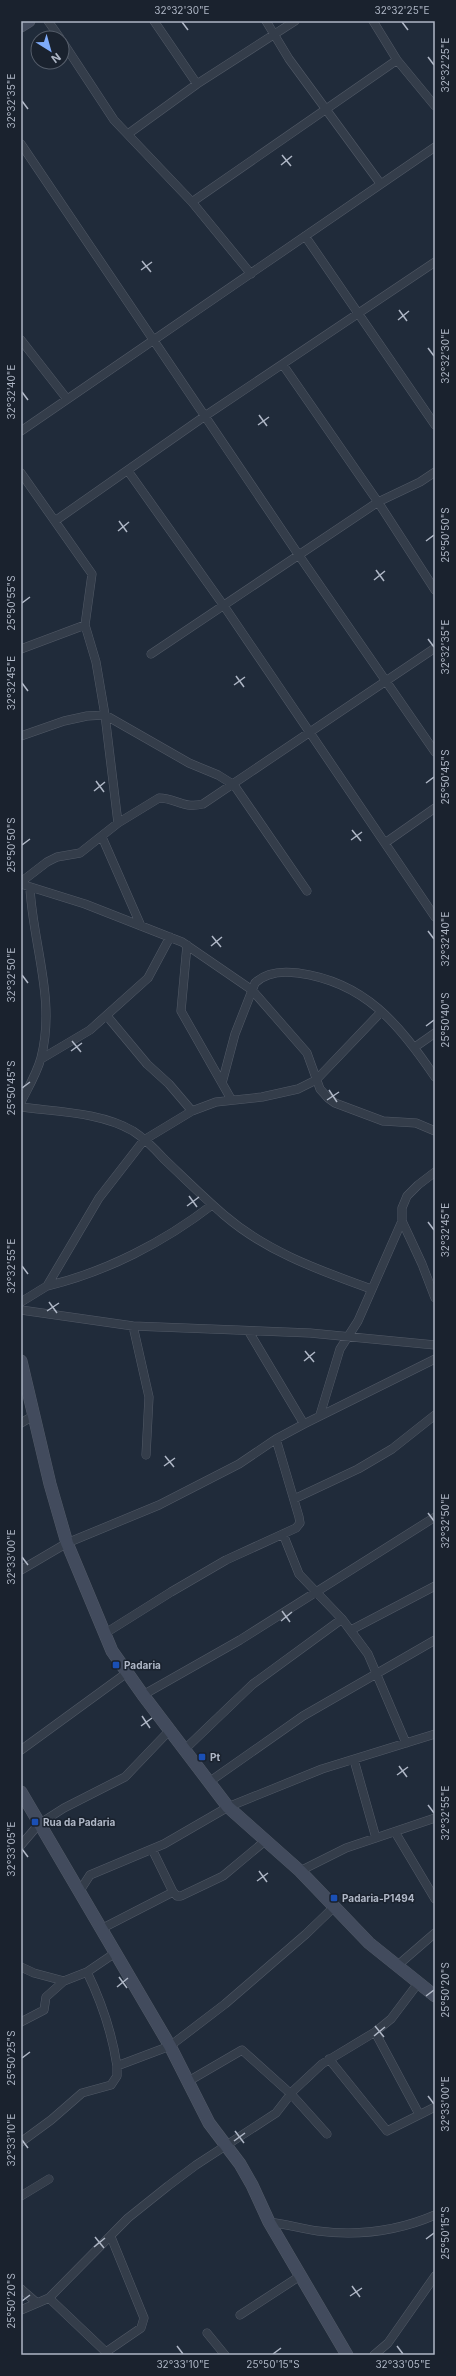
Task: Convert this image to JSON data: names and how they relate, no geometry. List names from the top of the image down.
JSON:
{
  "places": {
    "transit": [
      "Padaria",
      "Pt",
      "Rua da Padaria",
      "Padaria-P1494"
    ]
  },
  "north": "bottom right",
  "coordinates": [
    "32°32'30\"E",
    "32°32'25\"E",
    "32°32'35\"E",
    "32°32'40\"E",
    "25°50'50\"S",
    "25°50'55\"S",
    "32°32'45\"E",
    "25°50'45\"S",
    "32°32'50\"E",
    "25°50'40\"S",
    "32°32'55\"E",
    "32°33'00\"E",
    "32°33'05\"E",
    "25°50'20\"S",
    "25°50'25\"S",
    "32°33'10\"E",
    "25°50'15\"S"
  ]
}
